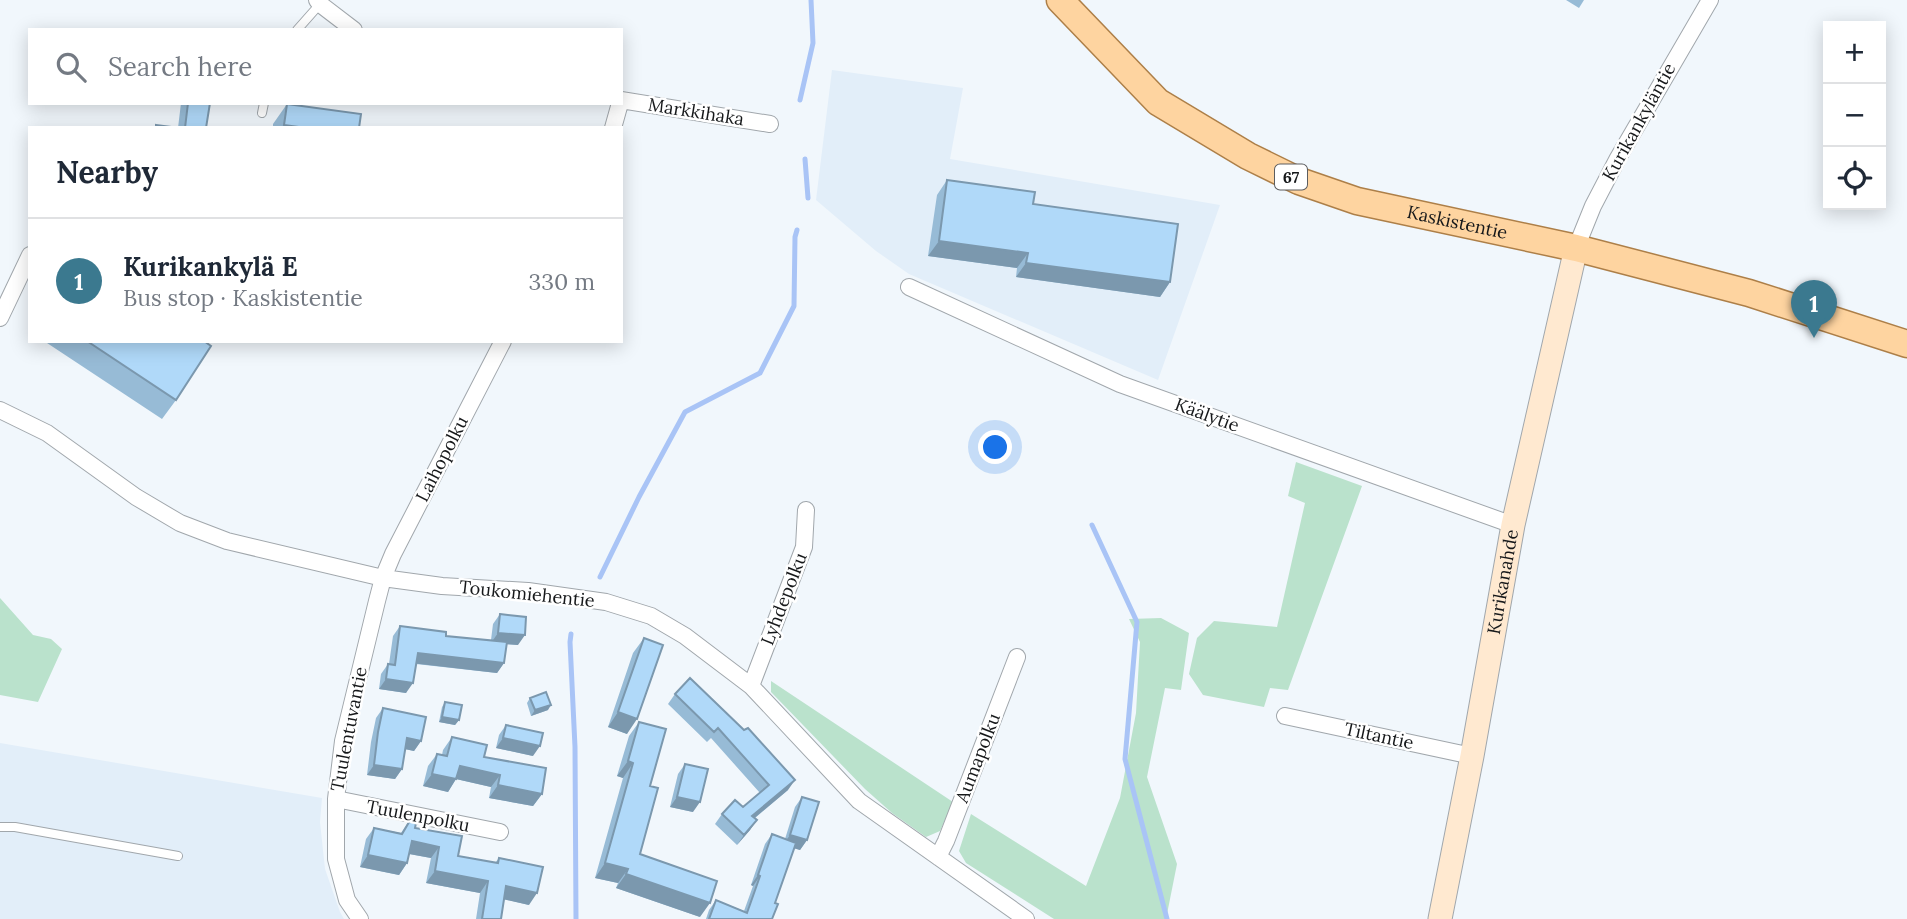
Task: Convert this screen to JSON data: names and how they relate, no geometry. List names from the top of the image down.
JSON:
{
  "streets": {
    "main road": ["67", "Kaskistentie", "Kurikanahde"],
    "street": [
      "Markkihaka",
      "Kurikankyläntie",
      "Käälytie",
      "Laihopolku",
      "Toukomiehentie",
      "Lyhdepolku",
      "Tuulentuvantie",
      "Tiltantie",
      "Aumapolku",
      "Tuulenpolku"
    ]
  },
  "crossings": [
    ["Kurikankyläntie", "Kaskistentie"],
    ["Kurikankyläntie", "Kurikanahde"],
    ["Kaskistentie", "Kurikanahde"],
    ["Käälytie", "Kurikanahde"],
    ["Laihopolku", "Toukomiehentie"],
    ["Laihopolku", "Tuulentuvantie"],
    ["Kurikanahde", "Tiltantie"],
    ["Toukomiehentie", "Lyhdepolku"],
    ["Toukomiehentie", "Tuulentuvantie"],
    ["Toukomiehentie", "Aumapolku"],
    ["Tuulentuvantie", "Tuulenpolku"]
  ],
  "page": {
    "map_buttons": ["+", "−"],
    "search": "Search here",
    "heading": "Nearby",
    "list": [
      {
        "mark": "1",
        "name": "Kurikankylä E",
        "note": "Bus stop · Kaskistentie",
        "value": "330 m"
      }
    ],
    "pins": "1"
  }
}
